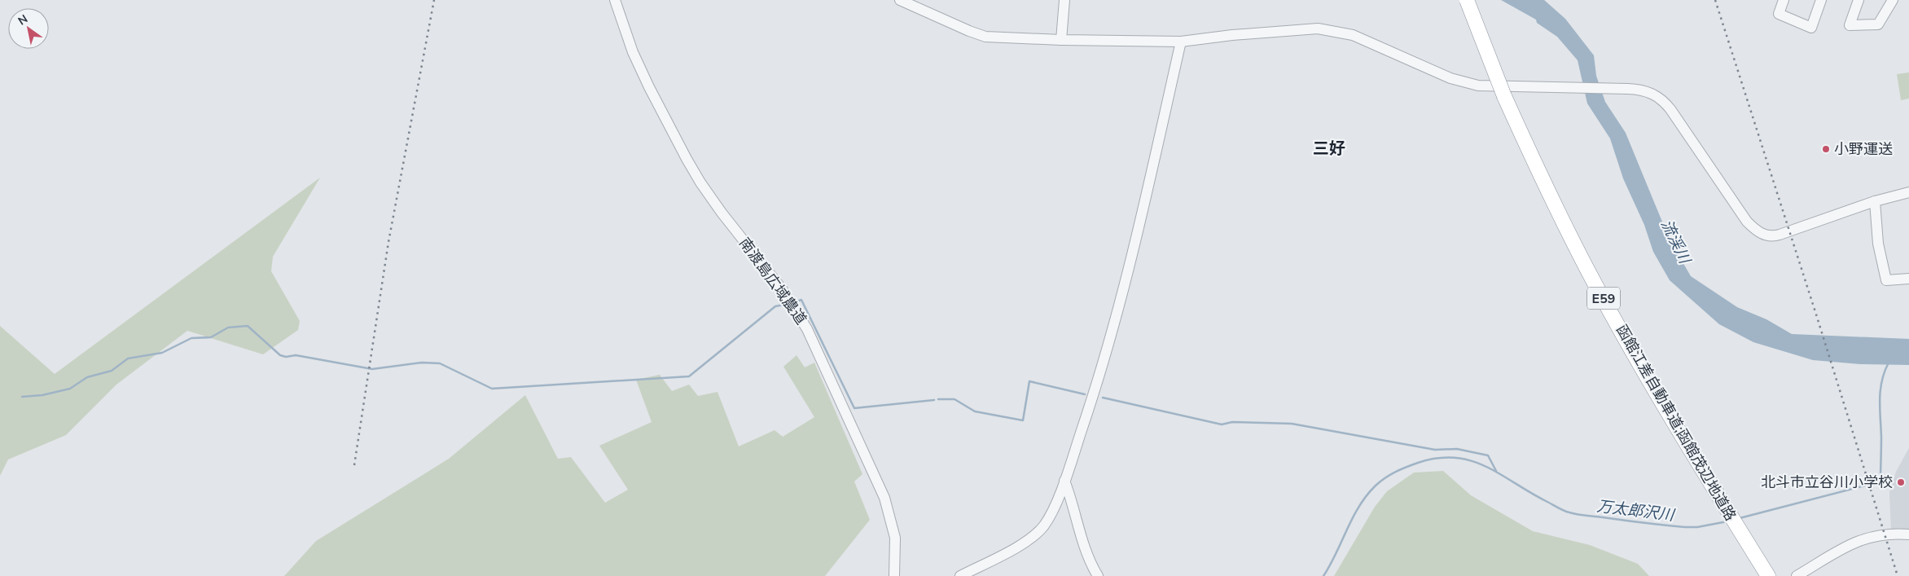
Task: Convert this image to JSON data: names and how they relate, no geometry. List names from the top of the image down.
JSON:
{
  "streets": {
    "highway": ["E59", "函館江差自動車道;函館茂辺地道路"],
    "street": ["南渡島広域農道"]
  },
  "districts": ["三好"],
  "water": ["流渓川", "万太郎沢川"],
  "places": ["小野運送", "北斗市立谷川小学校"],
  "north": "top left"
}
